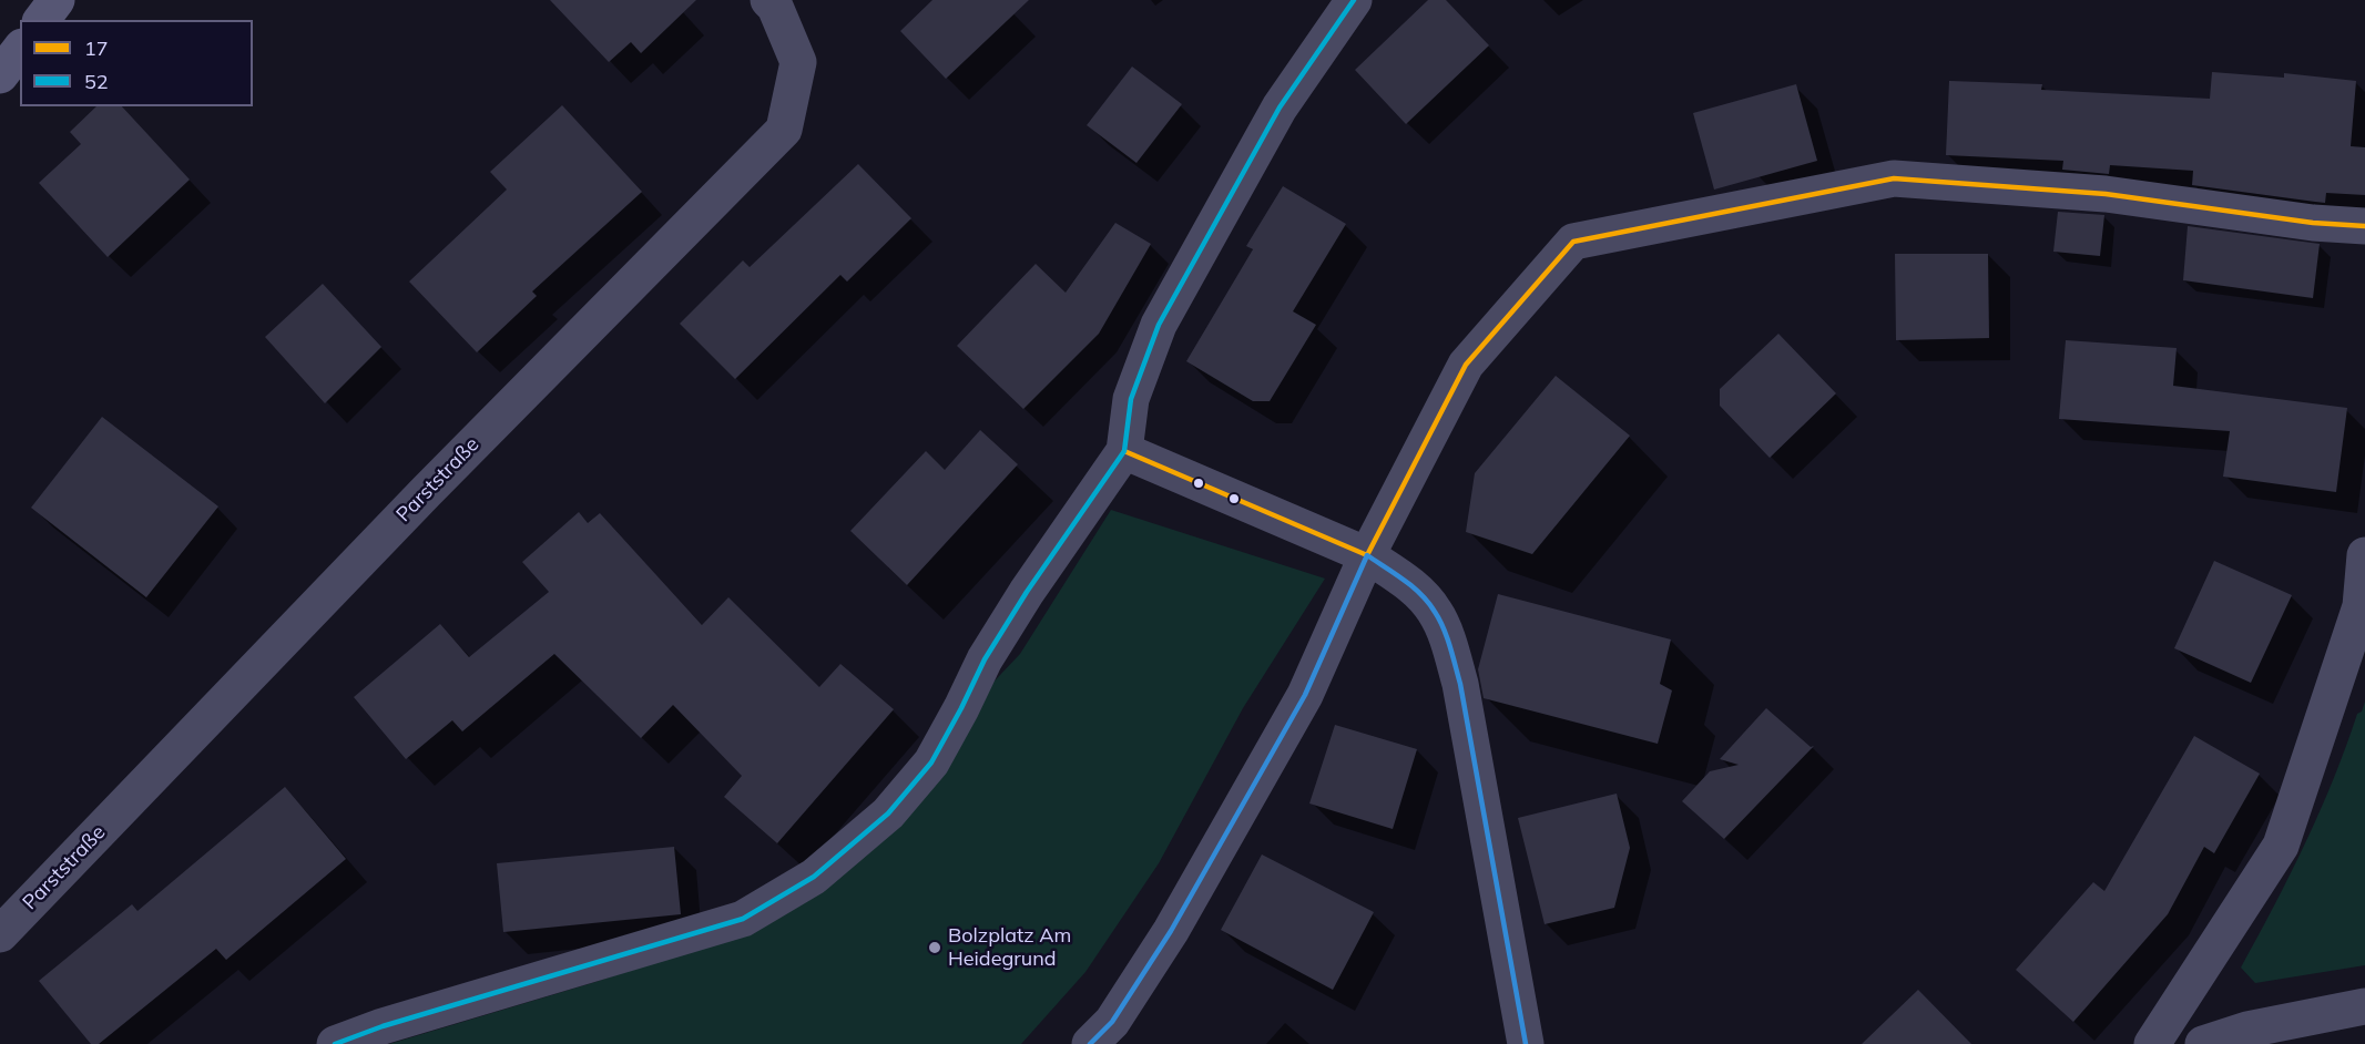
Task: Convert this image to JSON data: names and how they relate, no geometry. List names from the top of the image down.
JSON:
{
  "streets": {
    "street": ["Parststraße"]
  },
  "places": ["Bolzplatz Am Heidegrund"],
  "lines": ["transit line 52", "transit line 17"],
  "legend": ["17", "52"]
}
